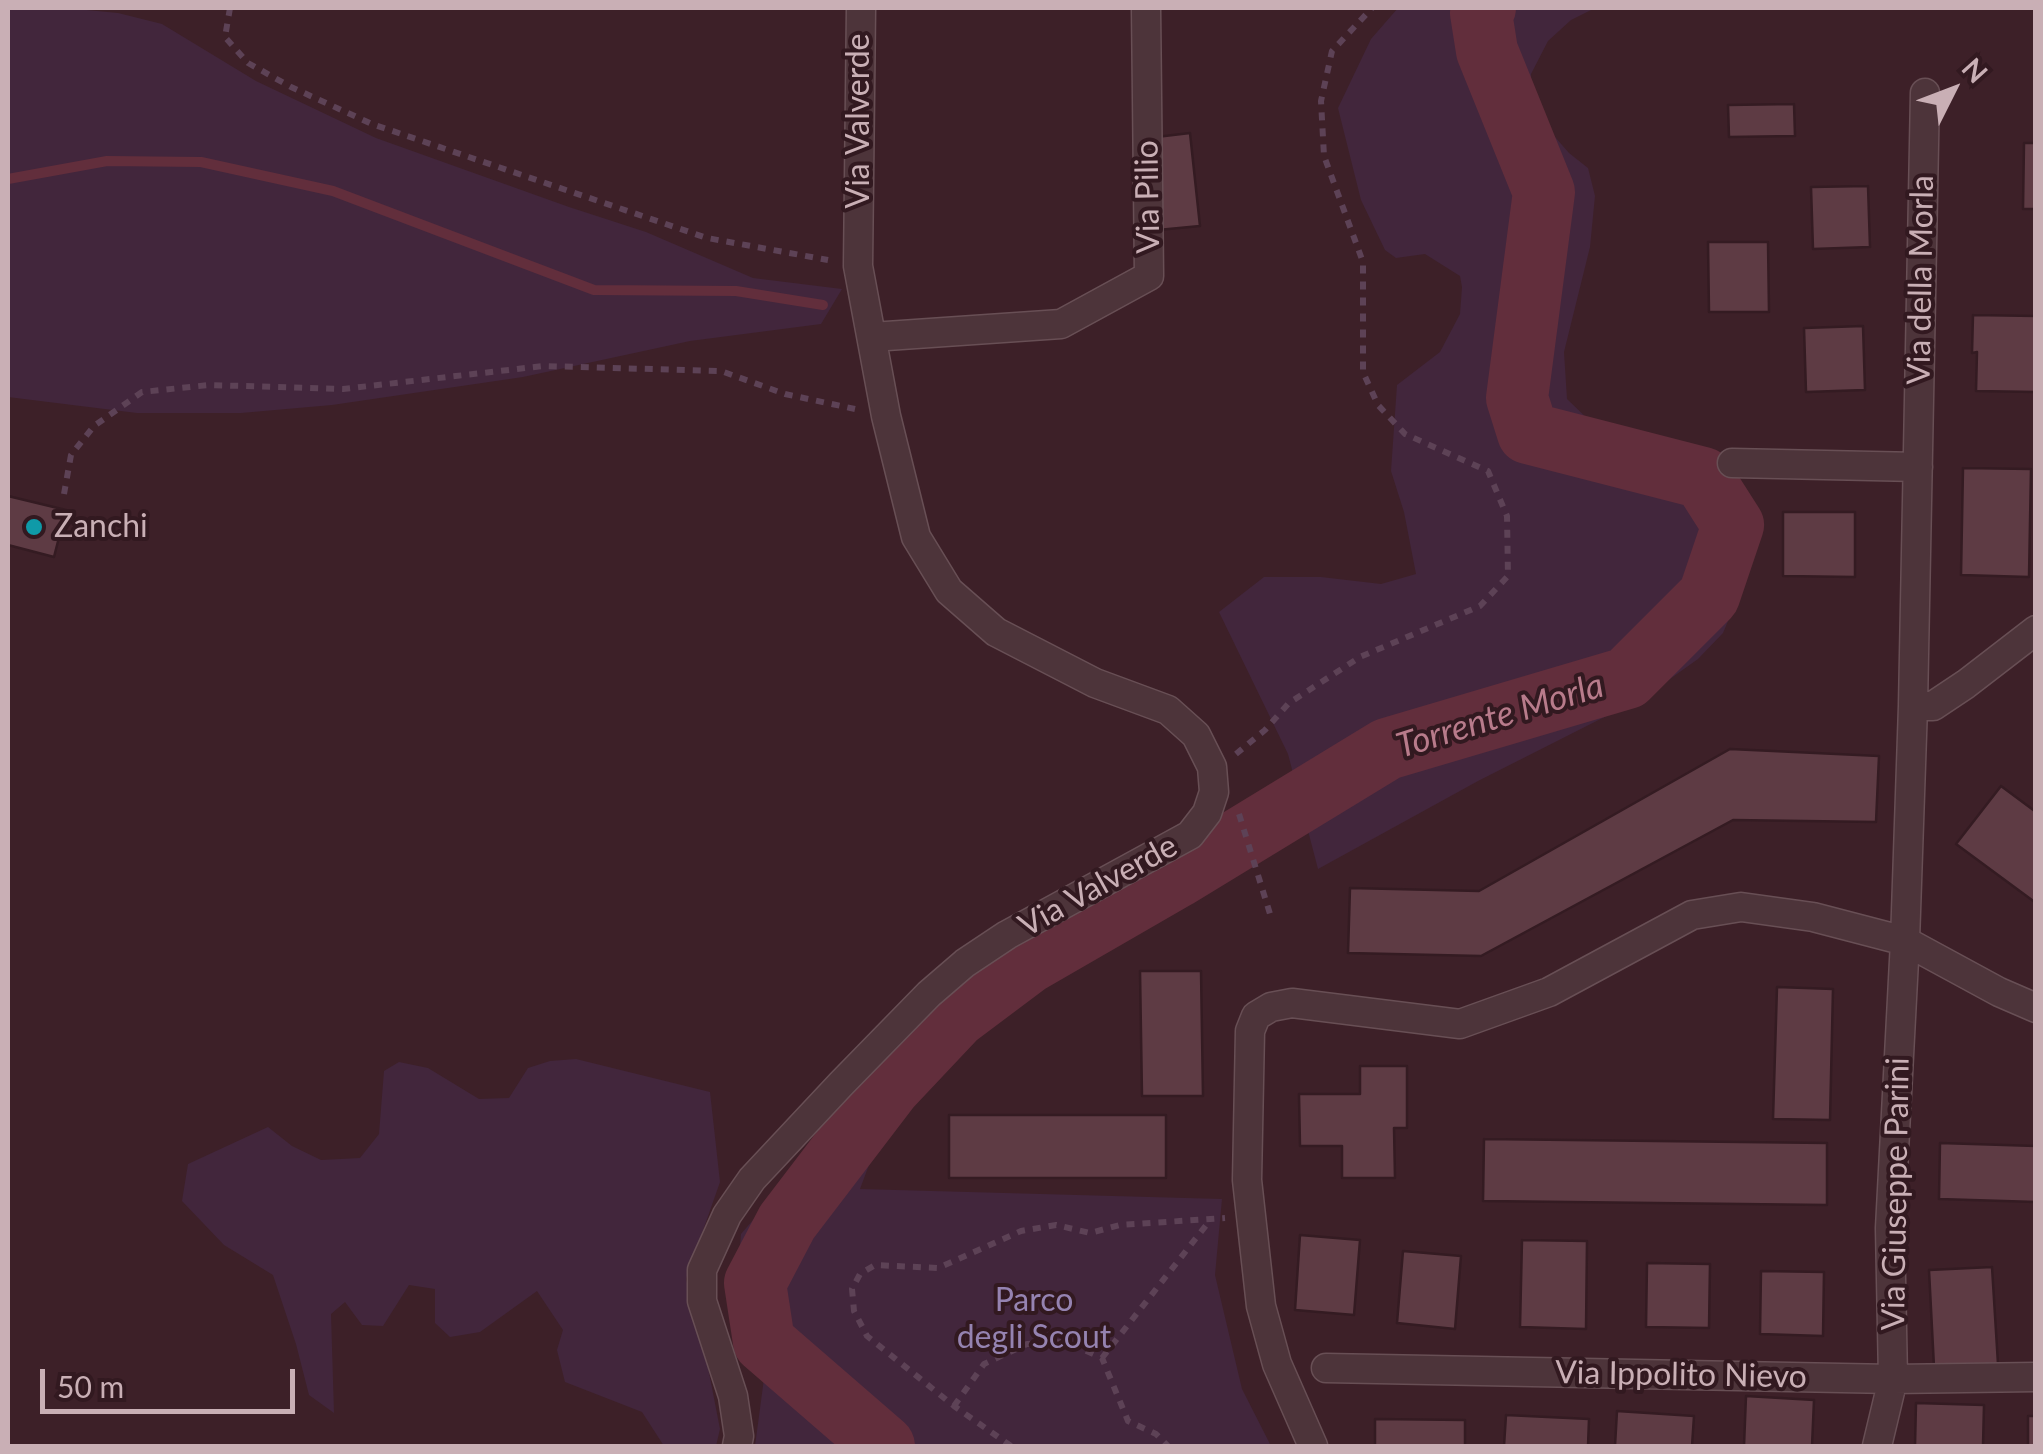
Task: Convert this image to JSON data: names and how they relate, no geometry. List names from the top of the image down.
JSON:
{
  "streets": {
    "street": [
      "Via Valverde",
      "Via Pilio",
      "Via della Morla",
      "Via Giuseppe Parini",
      "Via Ippolito Nievo"
    ]
  },
  "crossings": [
    ["Via Valverde", "Via Pilio"],
    ["Via della Morla", "Via Giuseppe Parini"],
    ["Via Giuseppe Parini", "Via Ippolito Nievo"]
  ],
  "water": ["Torrente Morla"],
  "parks": ["Parco degli Scout"],
  "places": ["Zanchi"],
  "scale_bar": "50 m",
  "north": "top right"
}
